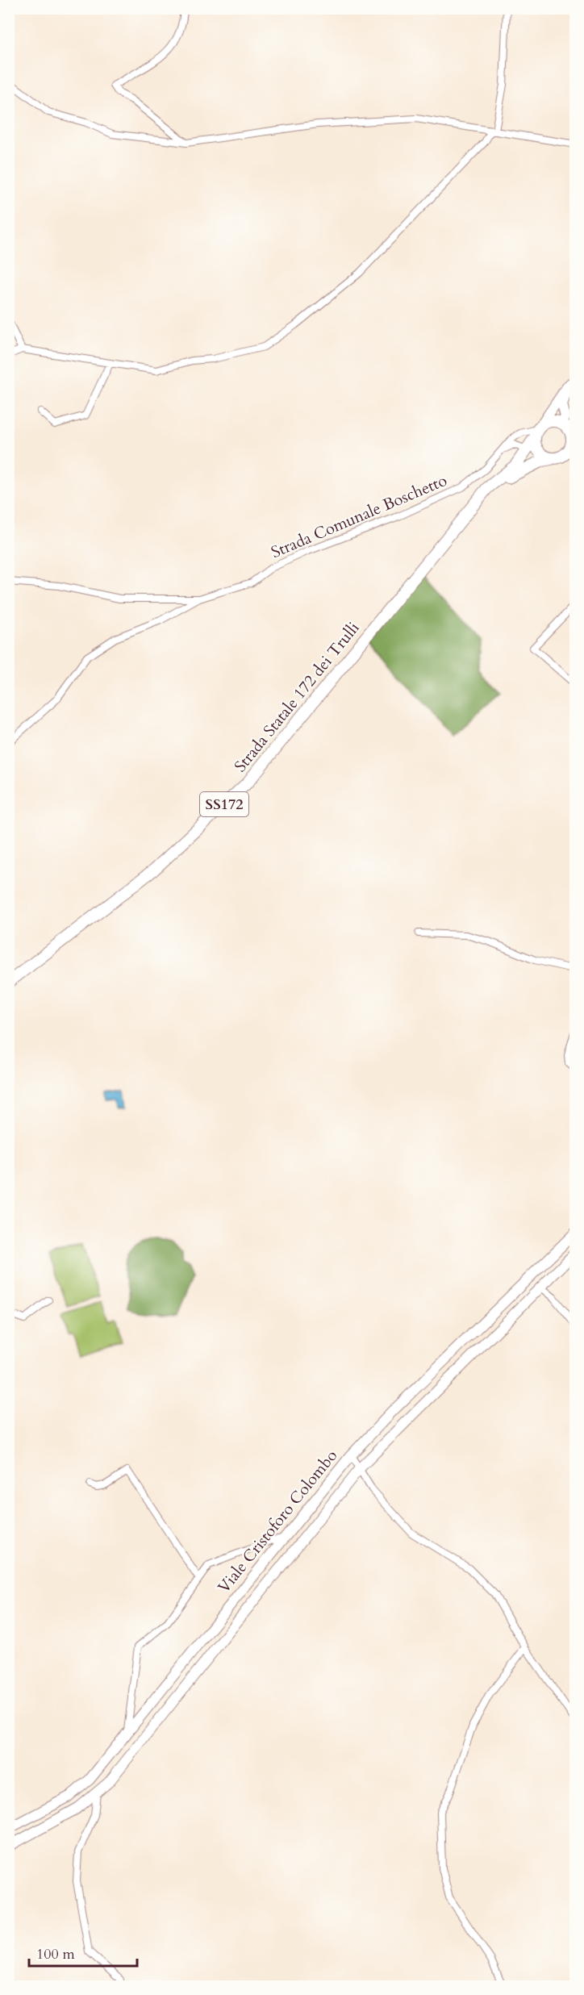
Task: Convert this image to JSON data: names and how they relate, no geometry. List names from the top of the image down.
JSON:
{
  "streets": {
    "main road": ["Strada Statale 172 dei Trulli", "SS172", "Viale Cristoforo Colombo"],
    "street": ["Strada Comunale Boschetto"]
  },
  "crossings": [
    ["Strada Comunale Boschetto", "Strada Statale 172 dei Trulli"]
  ],
  "scale_bar": "100 m"
}
